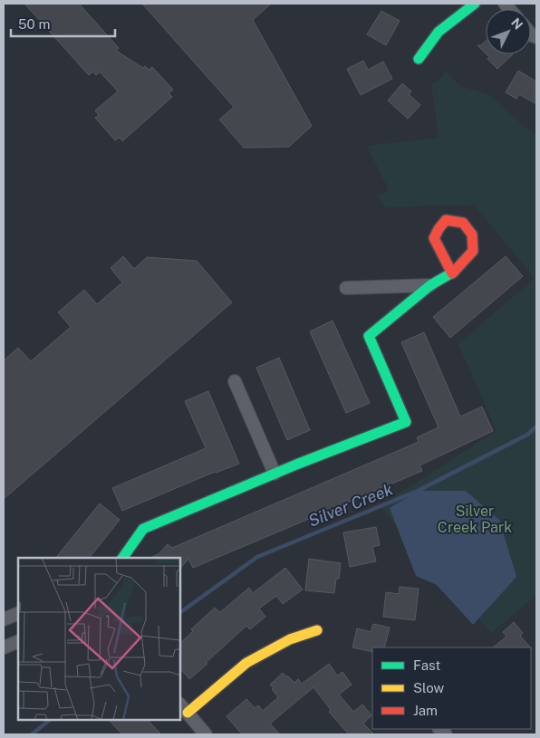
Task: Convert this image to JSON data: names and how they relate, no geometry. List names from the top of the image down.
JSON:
{
  "water": ["Silver Creek"],
  "parks": ["Silver Creek Park"],
  "legend": ["Fast", "Slow", "Jam"],
  "scale_bar": "50 m",
  "north": "top right"
}
